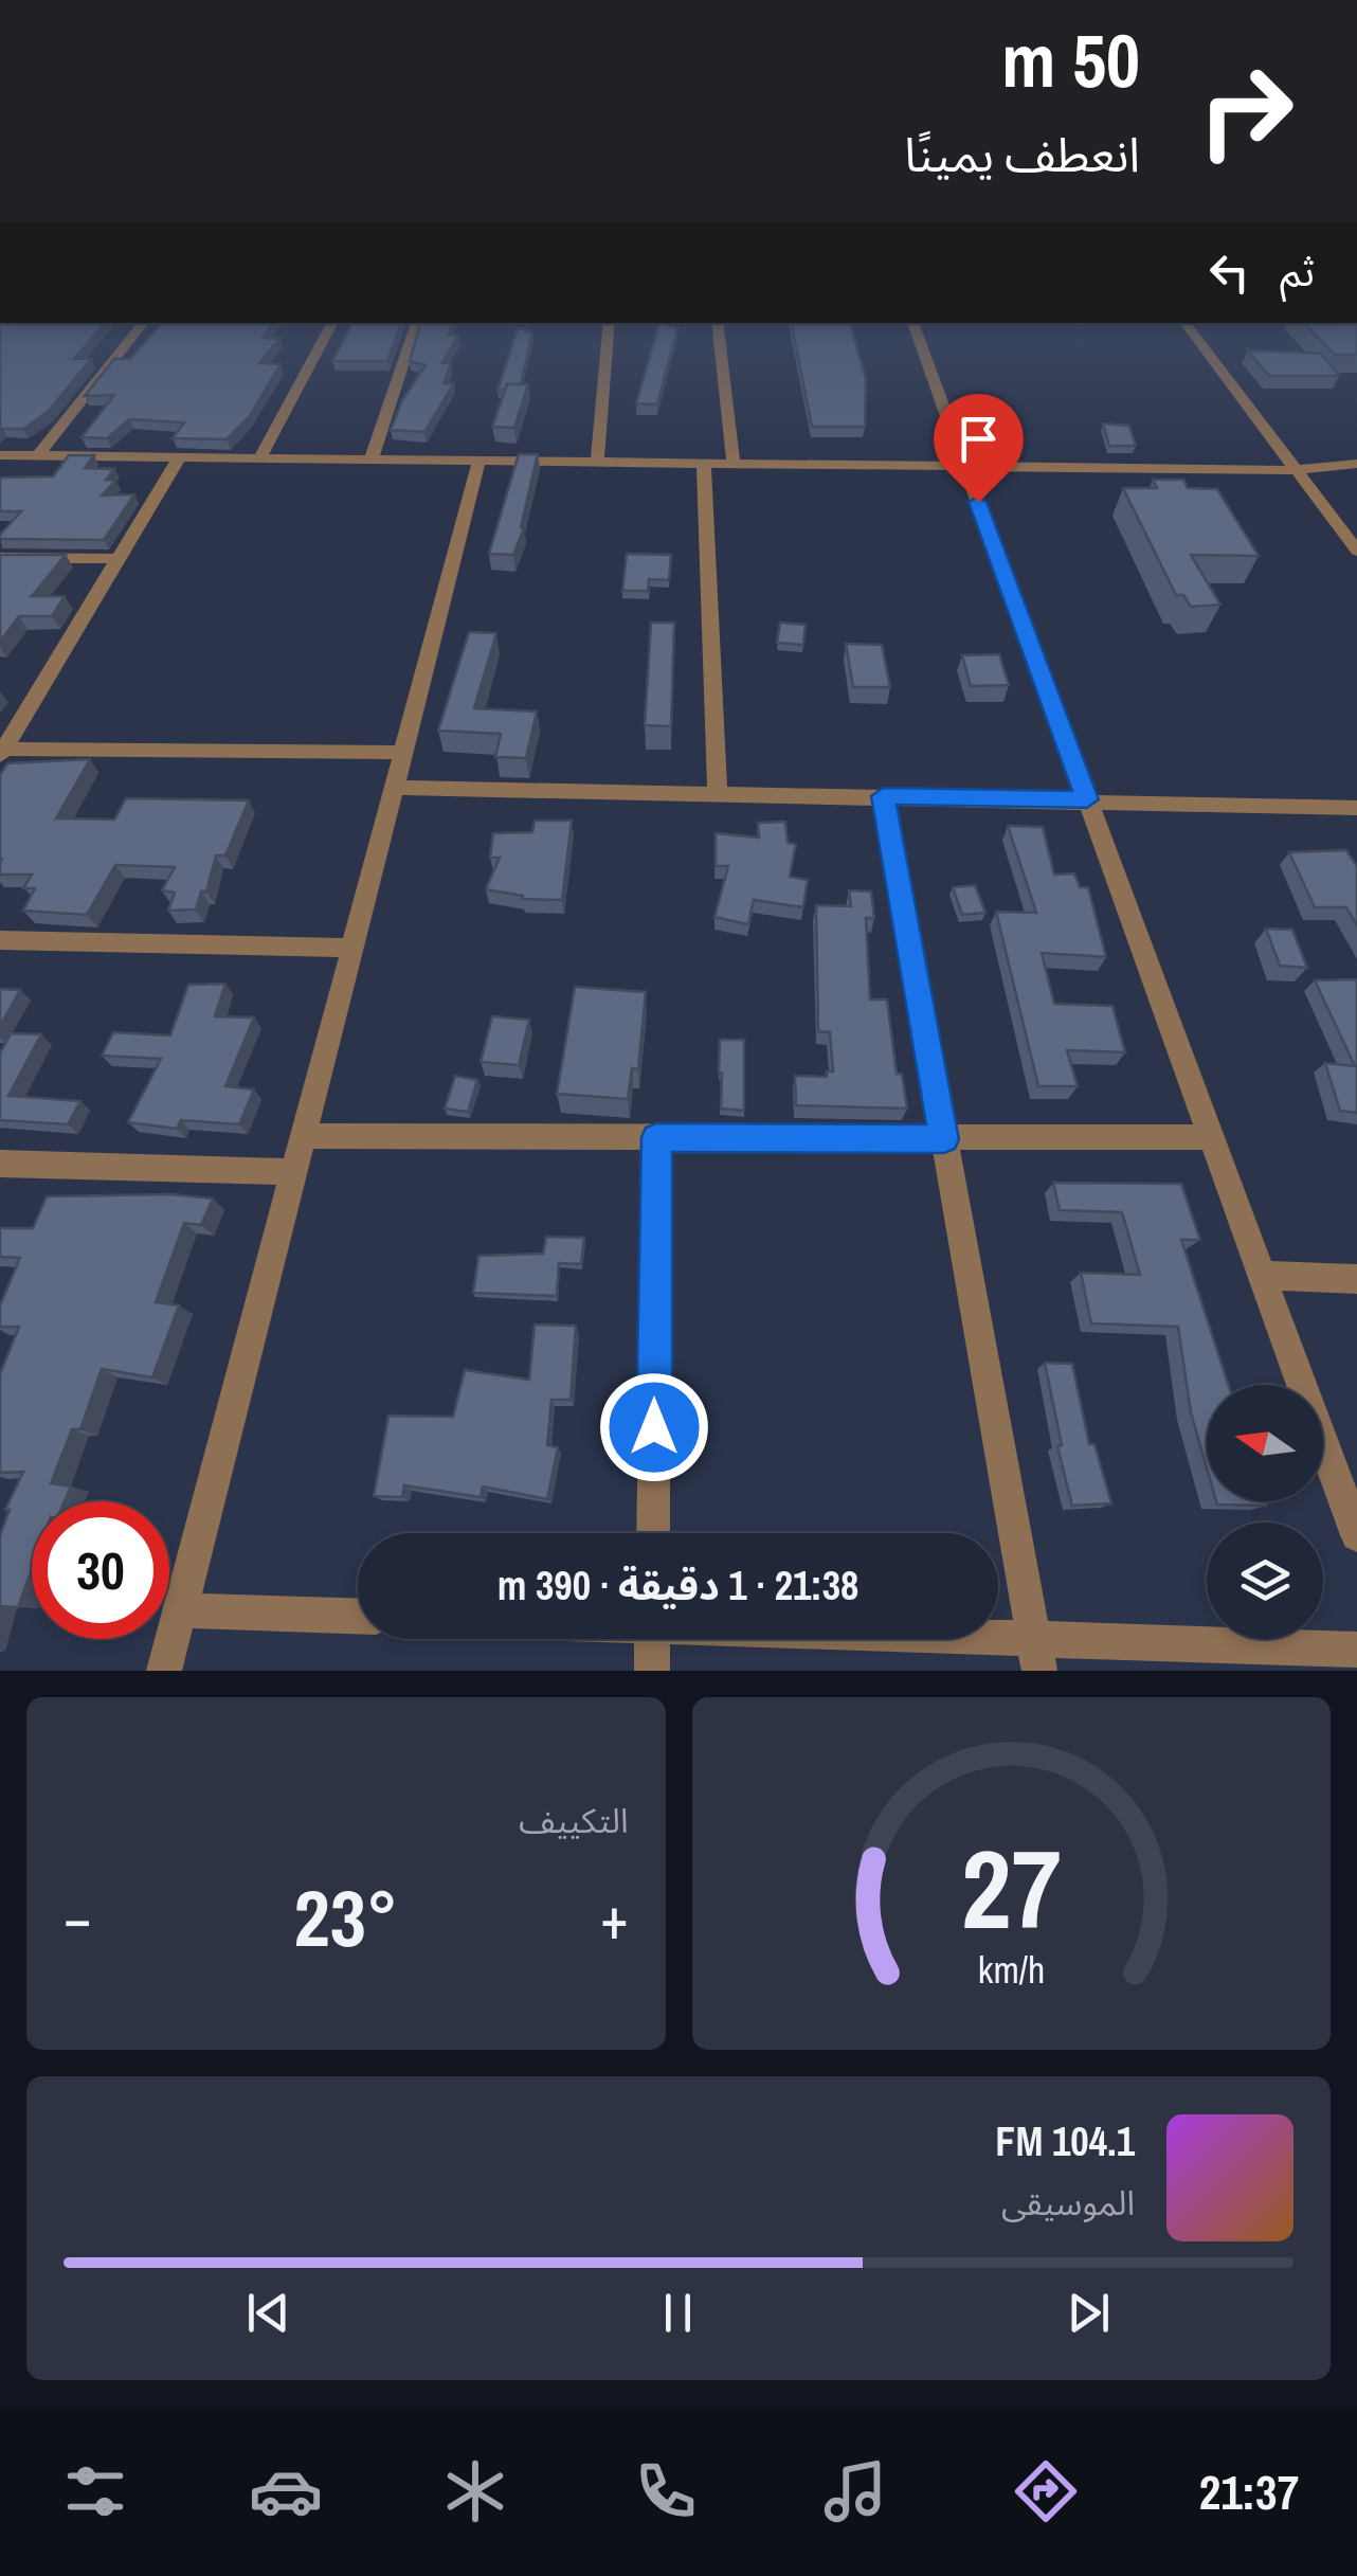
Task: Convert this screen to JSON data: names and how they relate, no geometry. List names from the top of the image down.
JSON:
{
  "north": "left",
  "page": {
    "turn": ["50 m", "انعطف يمينًا"],
    "then": "ثم",
    "limit": "30",
    "trip": "21:38 · 1 دقيقة · 390 m",
    "tile": "التكييف",
    "heat": ["−", "23°", "+"],
    "song": ["104.1 FM", "الموسيقى"],
    "tabs": "21:37",
    "gauge": ["27", "km/h"]
  }
}
